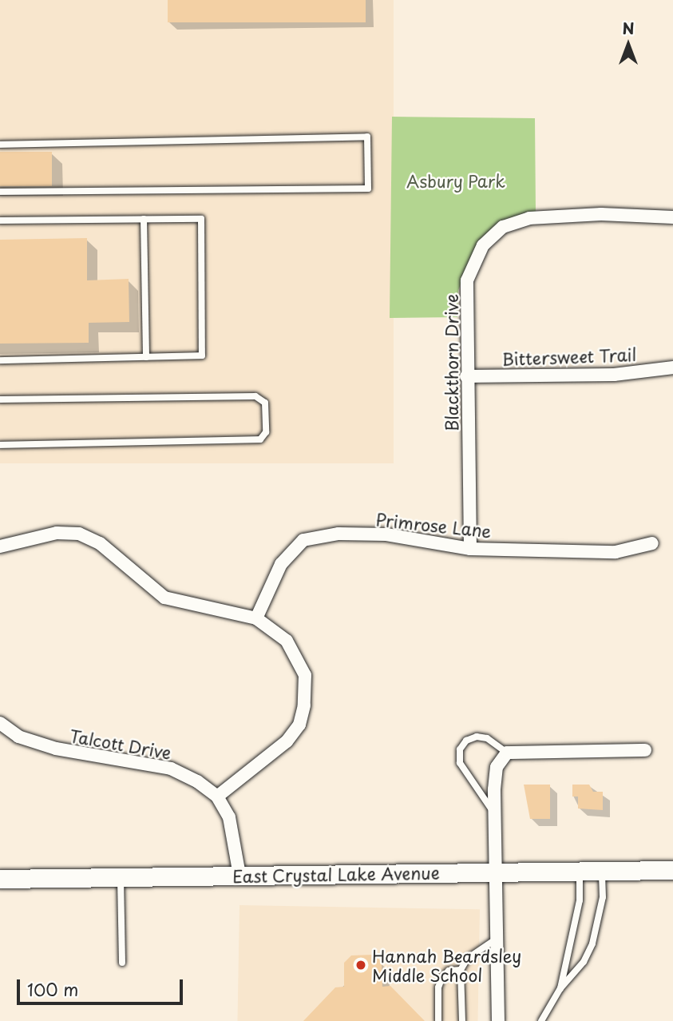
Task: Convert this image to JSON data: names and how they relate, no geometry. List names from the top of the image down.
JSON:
{
  "streets": {
    "street": [
      "Bittersweet Trail",
      "Blackthorn Drive",
      "Primrose Lane",
      "Talcott Drive",
      "East Crystal Lake Avenue"
    ]
  },
  "crossings": [
    ["Bittersweet Trail", "Blackthorn Drive"],
    ["Blackthorn Drive", "Primrose Lane"]
  ],
  "parks": ["Asbury Park"],
  "places": ["Hannah Beardsley Middle School"],
  "scale_bar": "100 m",
  "north": "top"
}
